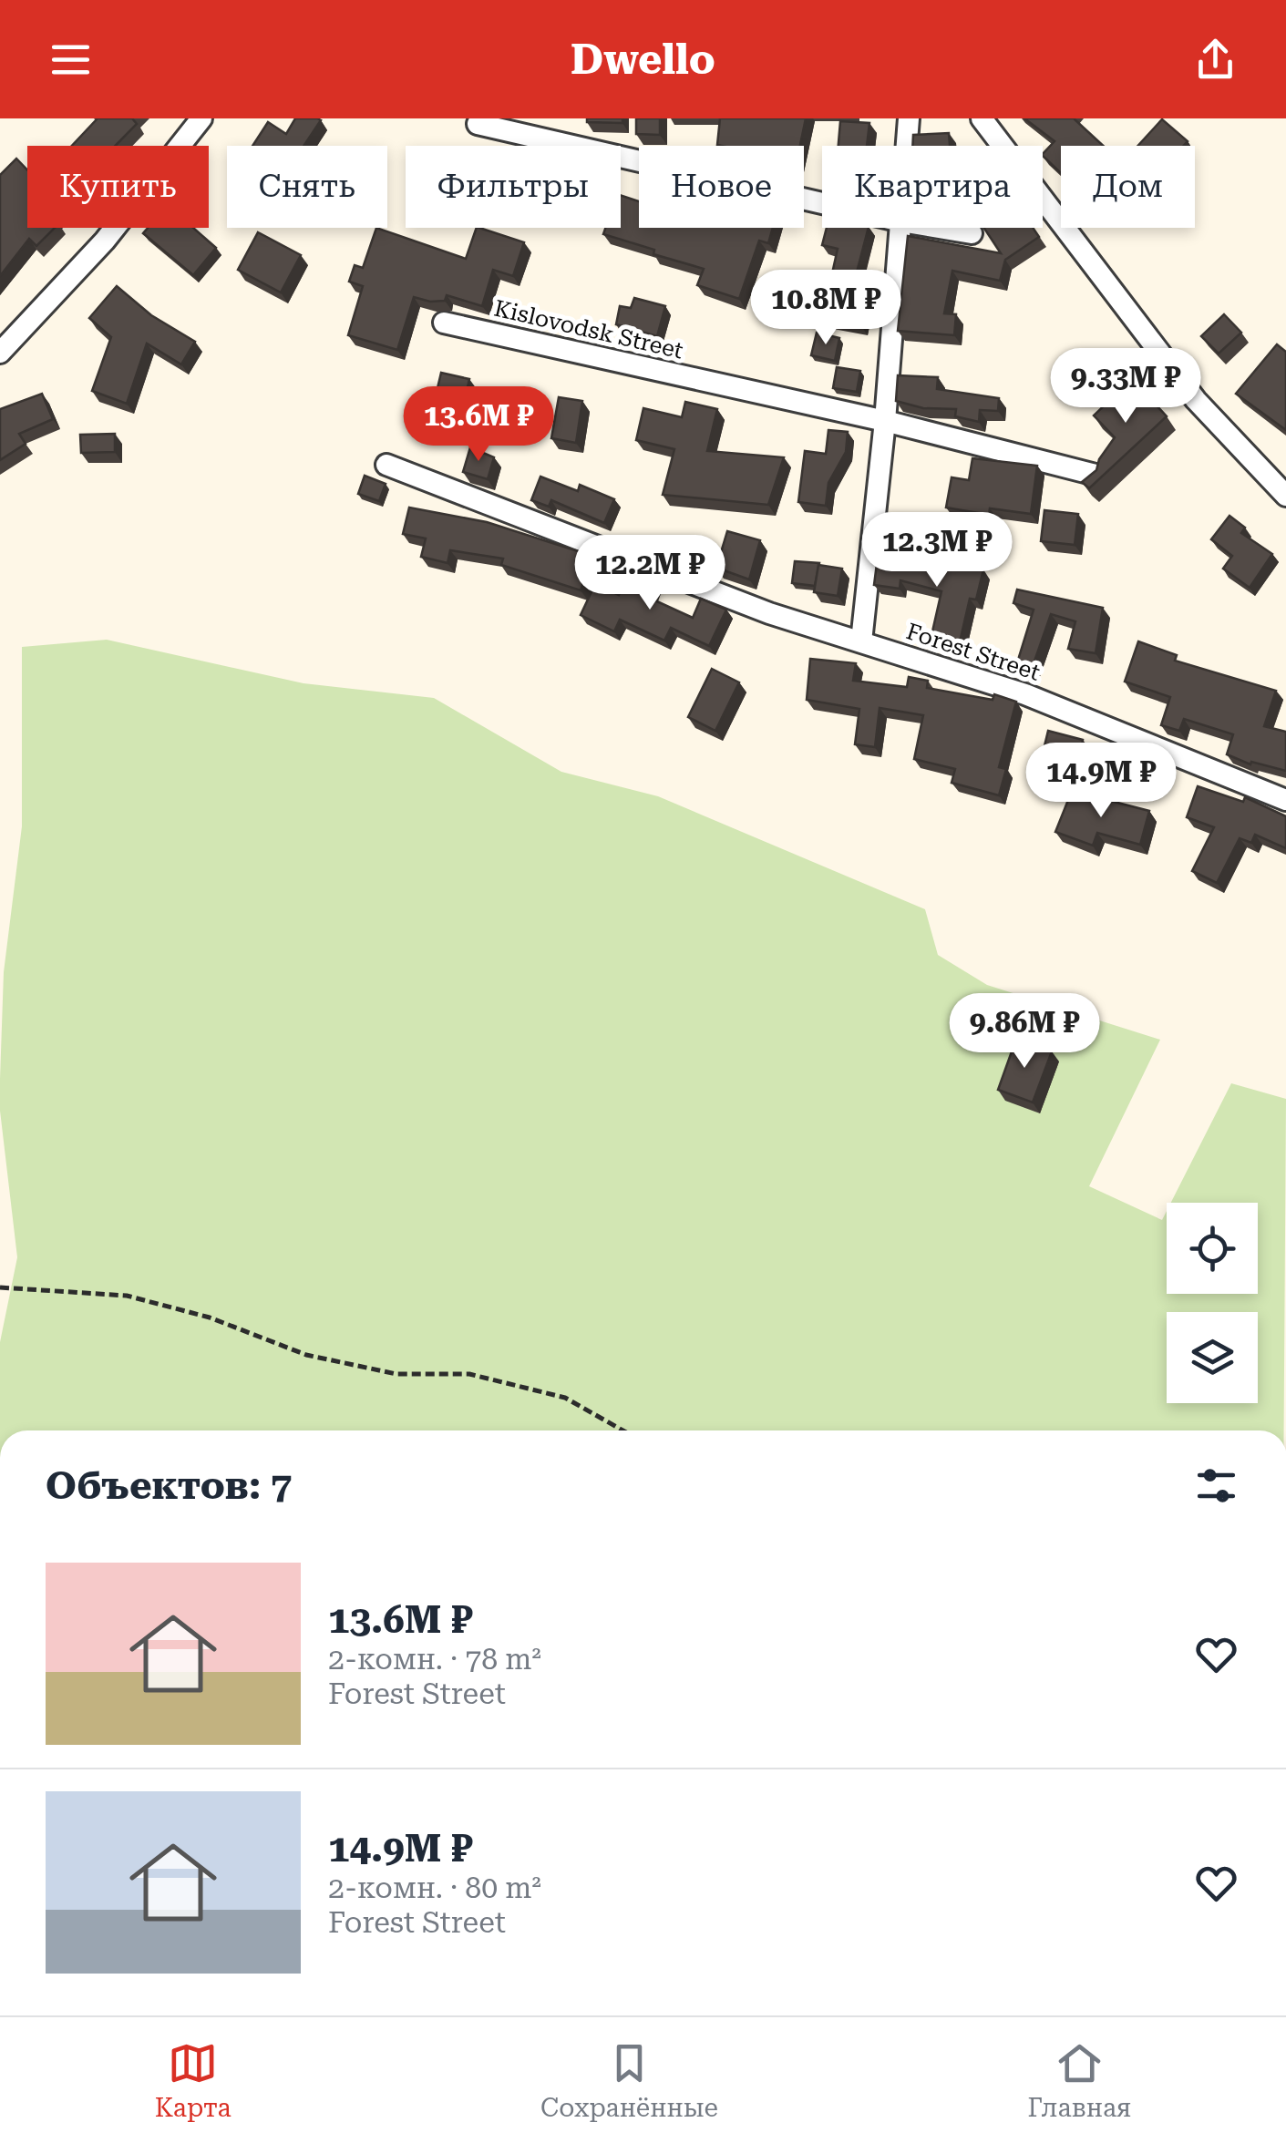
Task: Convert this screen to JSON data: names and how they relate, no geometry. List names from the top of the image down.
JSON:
{
  "streets": {
    "street": ["Kislovodsk Street", "Forest Street"]
  },
  "page": {
    "header": "Dwello",
    "chip": [
      "Купить",
      "Снять",
      "Фильтры",
      "Новое",
      "Квартира",
      "Дом"
    ],
    "price": [
      "10.8M ₽",
      "9.33M ₽",
      "13.6M ₽",
      "12.3M ₽",
      "12.2M ₽",
      "14.9M ₽",
      "9.86M ₽"
    ],
    "heading": "Объектов: 7",
    "list": [
      {
        "name": "13.6M ₽",
        "note": "2-комн. · 78 m² · Forest Street"
      },
      {
        "name": "14.9M ₽",
        "note": "2-комн. · 80 m² · Forest Street"
      }
    ],
    "tabs": ["Карта", "Сохранённые", "Главная"]
  }
}
